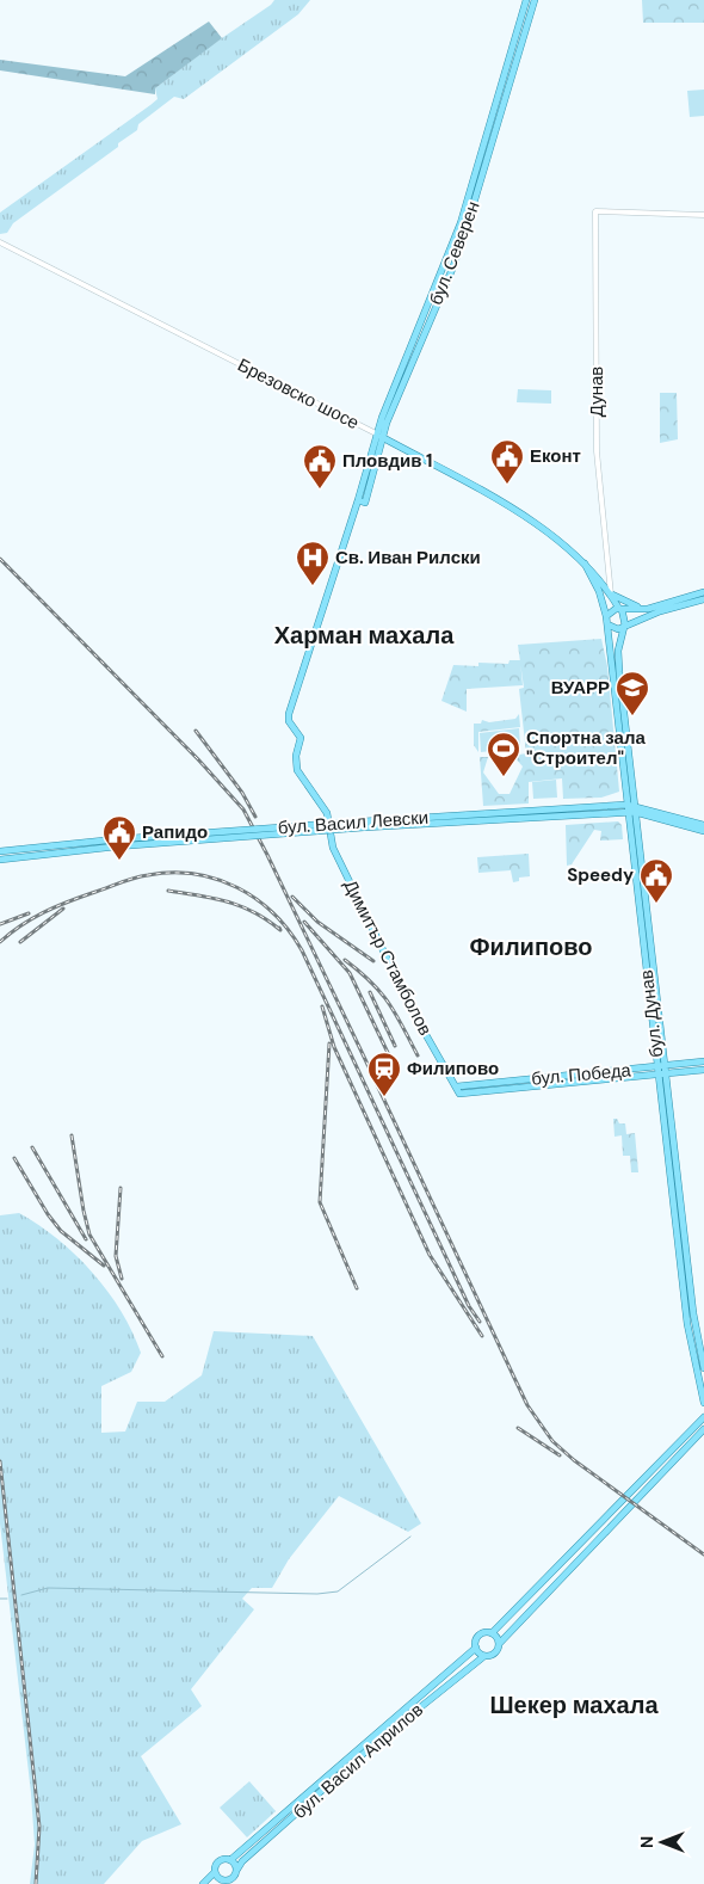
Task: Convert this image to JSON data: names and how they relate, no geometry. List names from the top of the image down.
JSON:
{
  "streets": {
    "main road": [
      "бул. Северен",
      "Брезовско шосе",
      "бул. Васил Левски",
      "Димитър Стамболов",
      "бул. Дунав",
      "бул. Победа",
      "бул. Васил Априлов"
    ],
    "street": ["Дунав"]
  },
  "crossings": [
    ["бул. Северен", "Брезовско шосе"],
    ["бул. Северен", "Димитър Стамболов"],
    ["Дунав", "Брезовско шосе"],
    ["Брезовско шосе", "бул. Дунав"],
    ["бул. Васил Левски", "бул. Дунав"],
    ["Димитър Стамболов", "бул. Победа"],
    ["бул. Дунав", "бул. Победа"]
  ],
  "districts": ["Харман махала", "Филипово", "Шекер махала"],
  "places": {
    "public building": [
      "Еконт",
      "Пловдив 1",
      "Рапидо",
      "Speedy"
    ],
    "hospital": ["Св. Иван Рилски"],
    "school or university": ["ВУАРР"],
    "sports": ["Спортна зала \"Строител\""],
    "station": ["Филипово"]
  },
  "north": "left"
}
